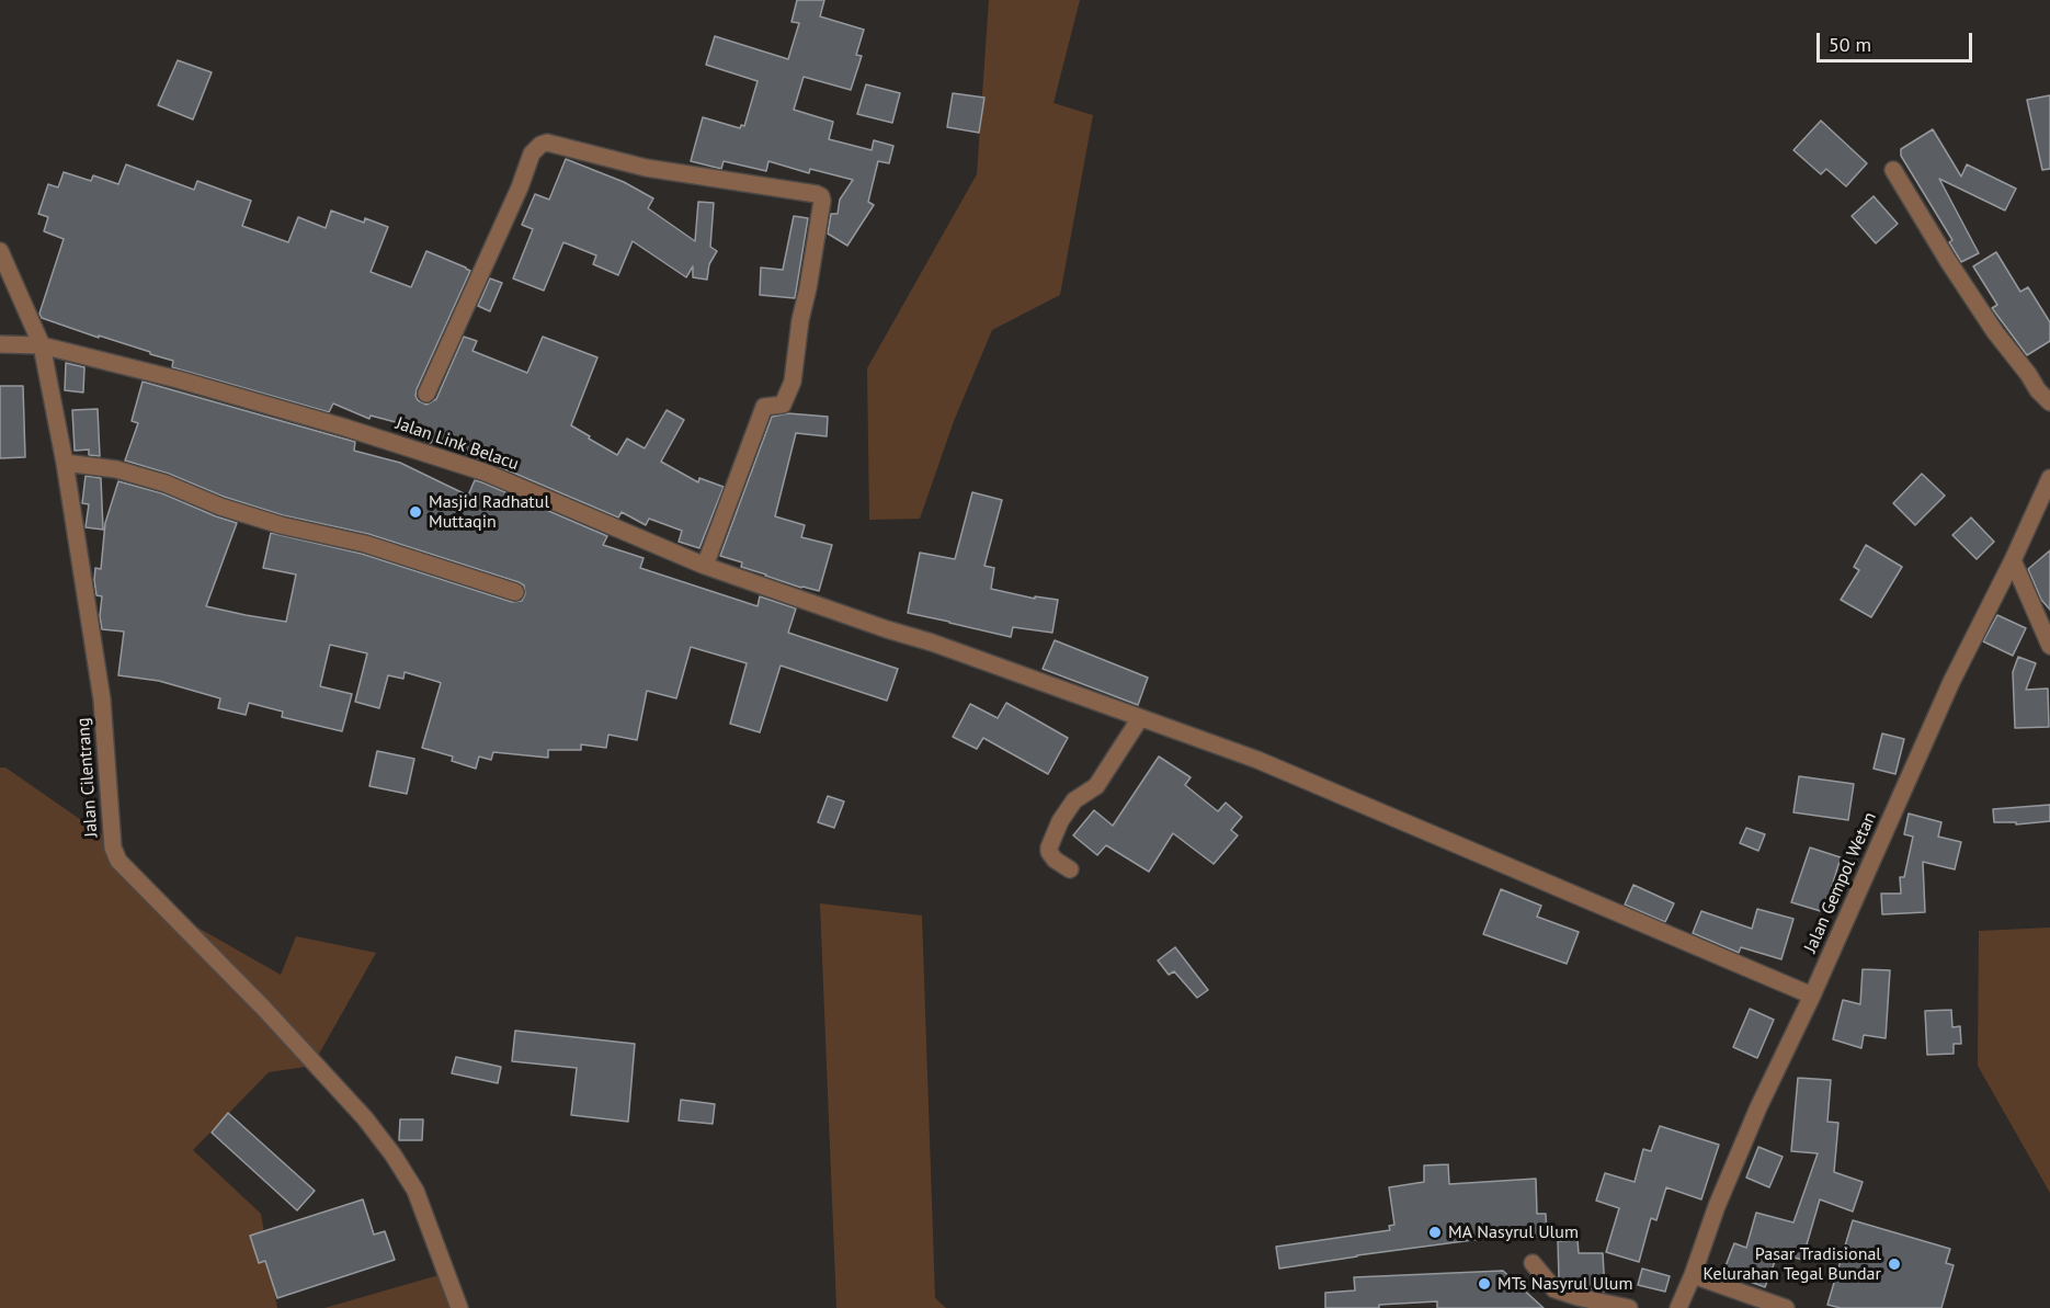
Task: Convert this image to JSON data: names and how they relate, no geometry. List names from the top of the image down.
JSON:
{
  "streets": {
    "street": ["Jalan Link Belacu", "Jalan Cilentrang", "Jalan Gempol Wetan"]
  },
  "crossings": [
    ["Jalan Link Belacu", "Jalan Cilentrang"],
    ["Jalan Link Belacu", "Jalan Gempol Wetan"]
  ],
  "places": [
    "Masjid Radhatul Muttaqin",
    "MA Nasyrul Ulum",
    "Pasar Tradisional Kelurahan Tegal Bundar",
    "MTs Nasyrul Ulum"
  ],
  "scale_bar": "50 m"
}
